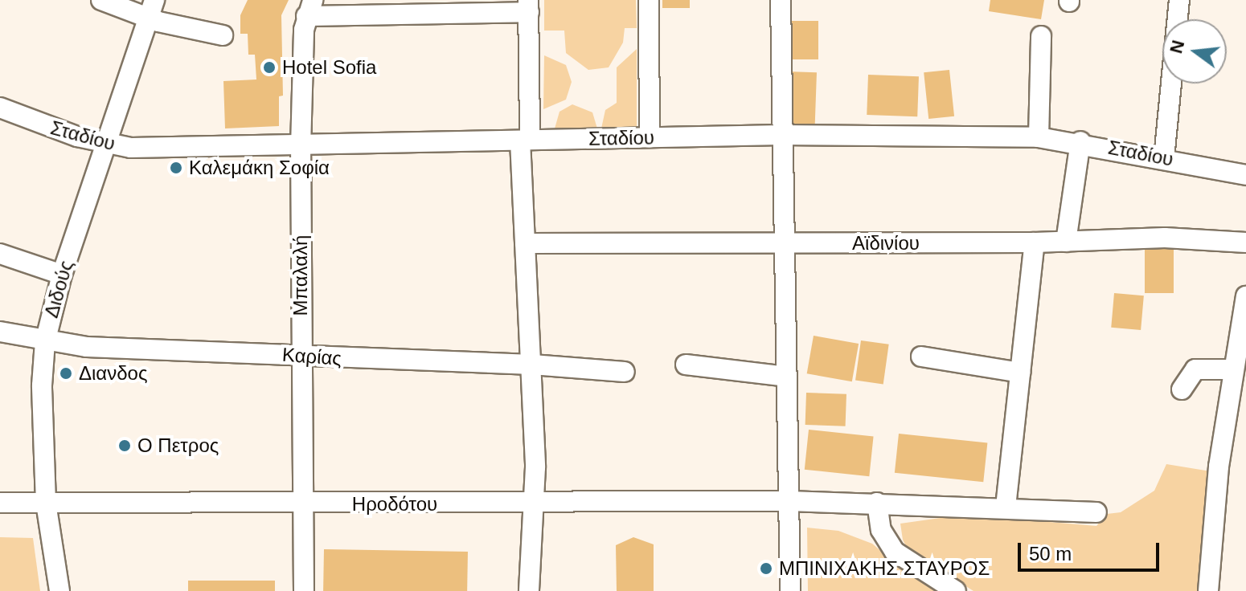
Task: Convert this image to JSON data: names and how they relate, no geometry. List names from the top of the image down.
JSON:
{
  "streets": {
    "street": [
      "Σταδίου",
      "Αϊδινίου",
      "Μπαλαλή",
      "Διδούς",
      "Καρίας",
      "Ηροδότου"
    ]
  },
  "crossings": [
    ["Σταδίου", "Μπαλαλή"],
    ["Σταδίου", "Διδούς"],
    ["Μπαλαλή", "Καρίας"],
    ["Μπαλαλή", "Ηροδότου"],
    ["Διδούς", "Καρίας"],
    ["Διδούς", "Ηροδότου"]
  ],
  "places": [
    "Hotel Sofia",
    "Καλεμάκη Σοφία",
    "Διανδος",
    "Ο Πετρος",
    "ΜΠΙΝΙΧΑΚΗΣ ΣΤΑΥΡΟΣ"
  ],
  "scale_bar": "50 m",
  "north": "left"
}
